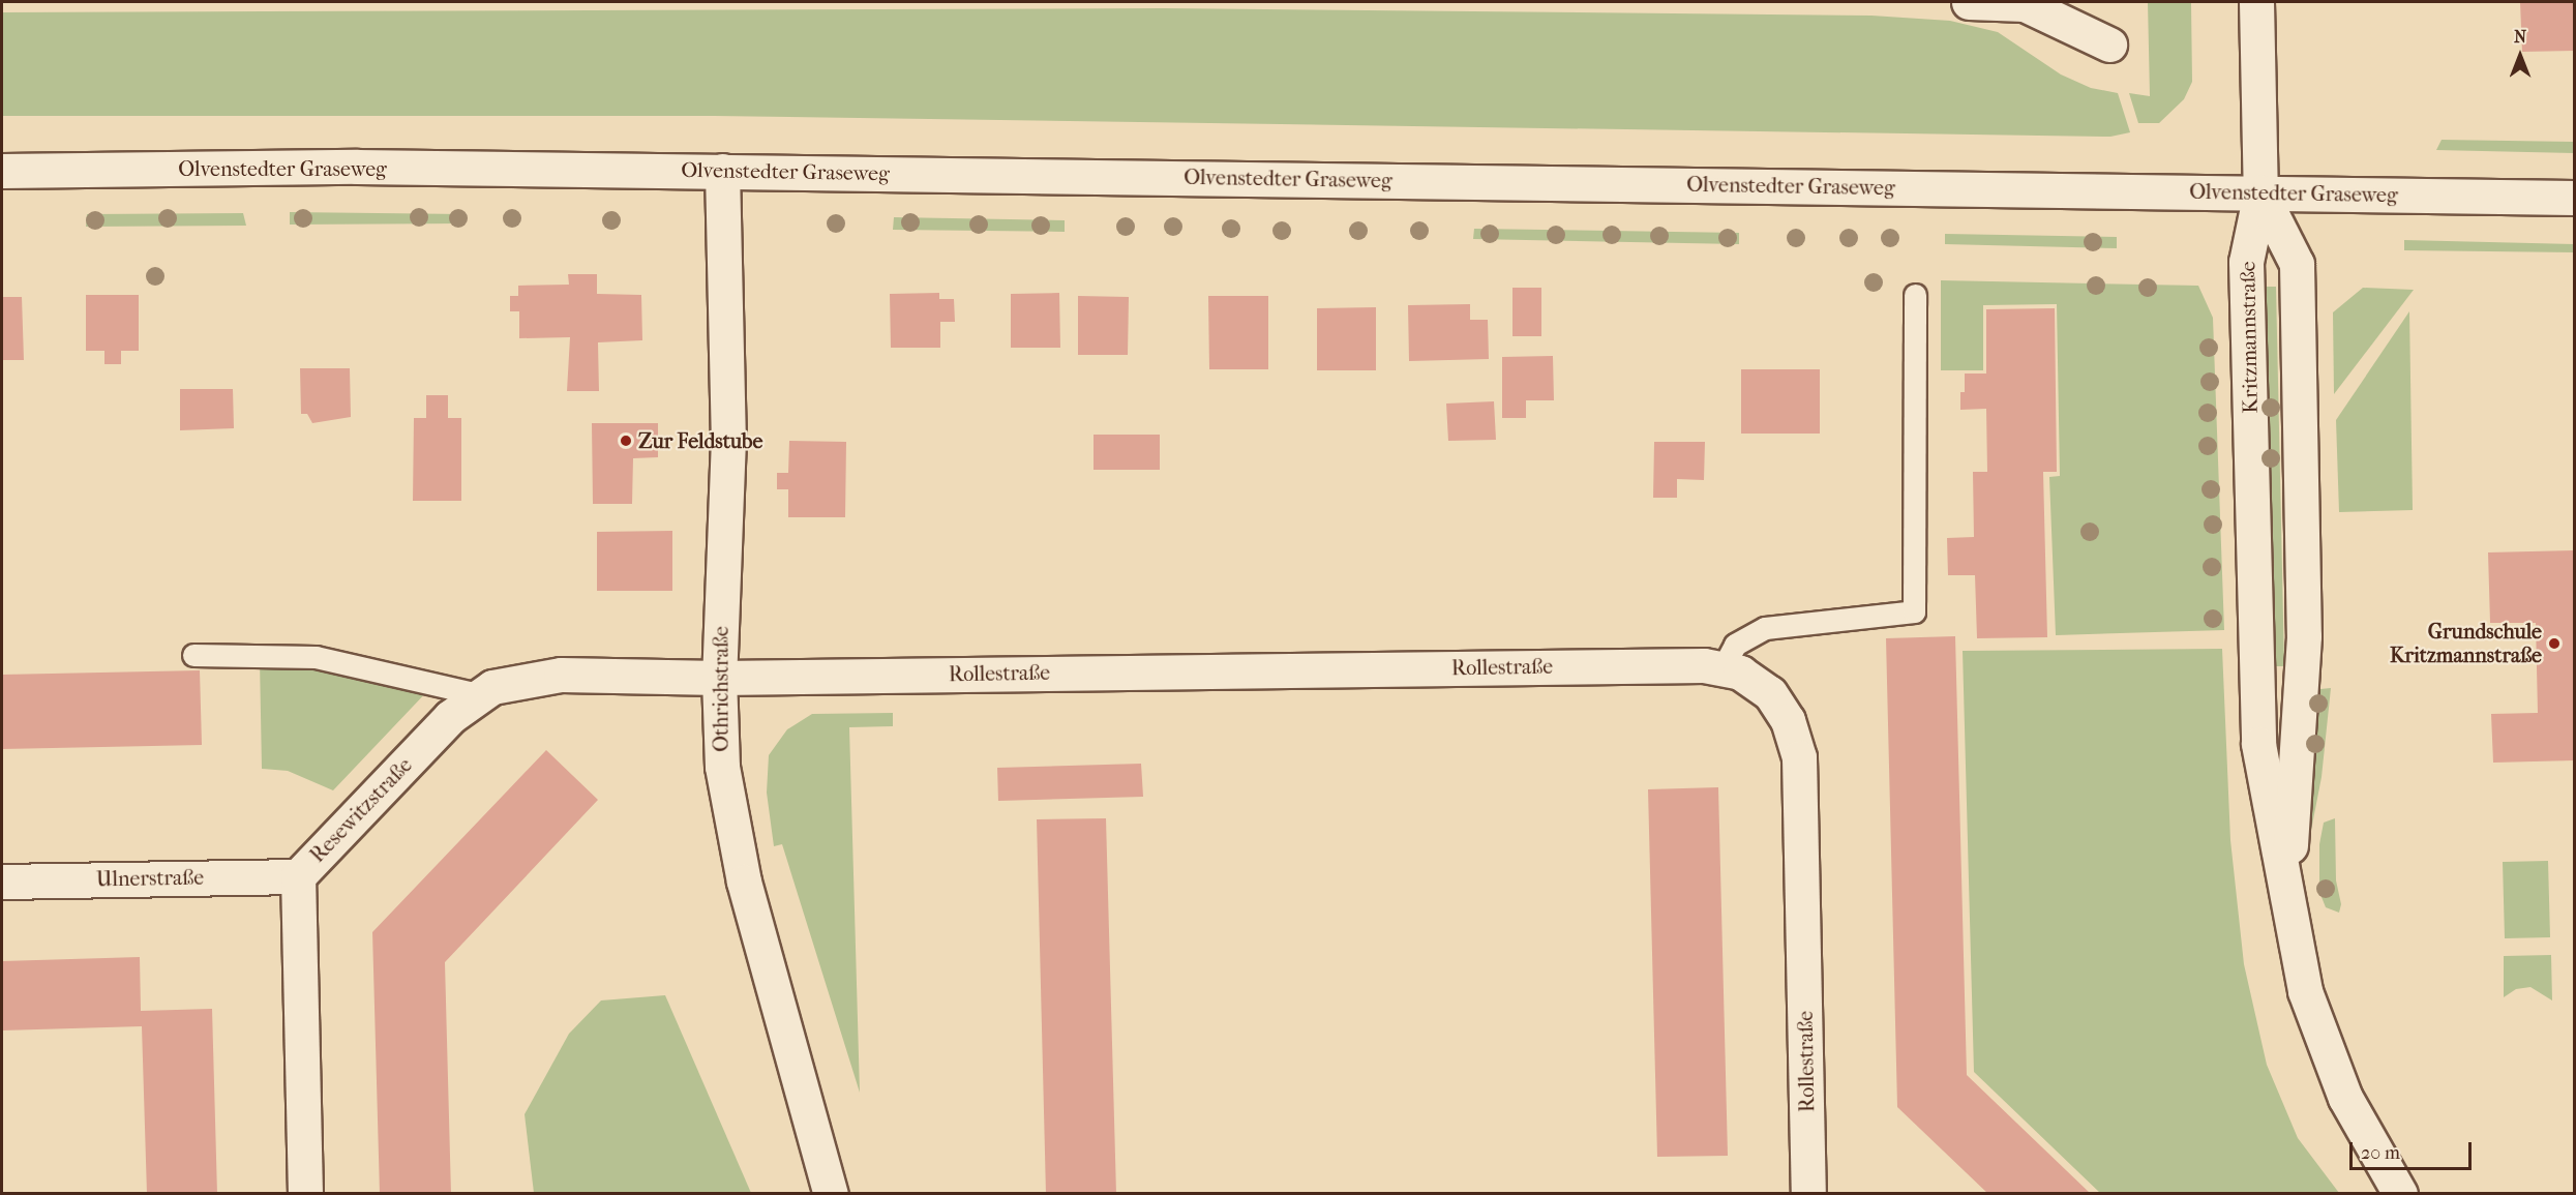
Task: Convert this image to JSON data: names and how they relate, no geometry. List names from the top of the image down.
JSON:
{
  "streets": {
    "street": [
      "Olvenstedter Graseweg",
      "Kritzmannstraße",
      "Rollestraße",
      "Othrichstraße",
      "Resewitzstraße",
      "Ulnerstraße"
    ]
  },
  "crossings": [
    ["Olvenstedter Graseweg", "Kritzmannstraße"],
    ["Olvenstedter Graseweg", "Othrichstraße"],
    ["Rollestraße", "Othrichstraße"],
    ["Rollestraße", "Resewitzstraße"],
    ["Othrichstraße", "Resewitzstraße"],
    ["Resewitzstraße", "Ulnerstraße"]
  ],
  "places": ["Zur Feldstube", "Grundschule Kritzmannstraße"],
  "scale_bar": "20 m",
  "north": "top"
}
